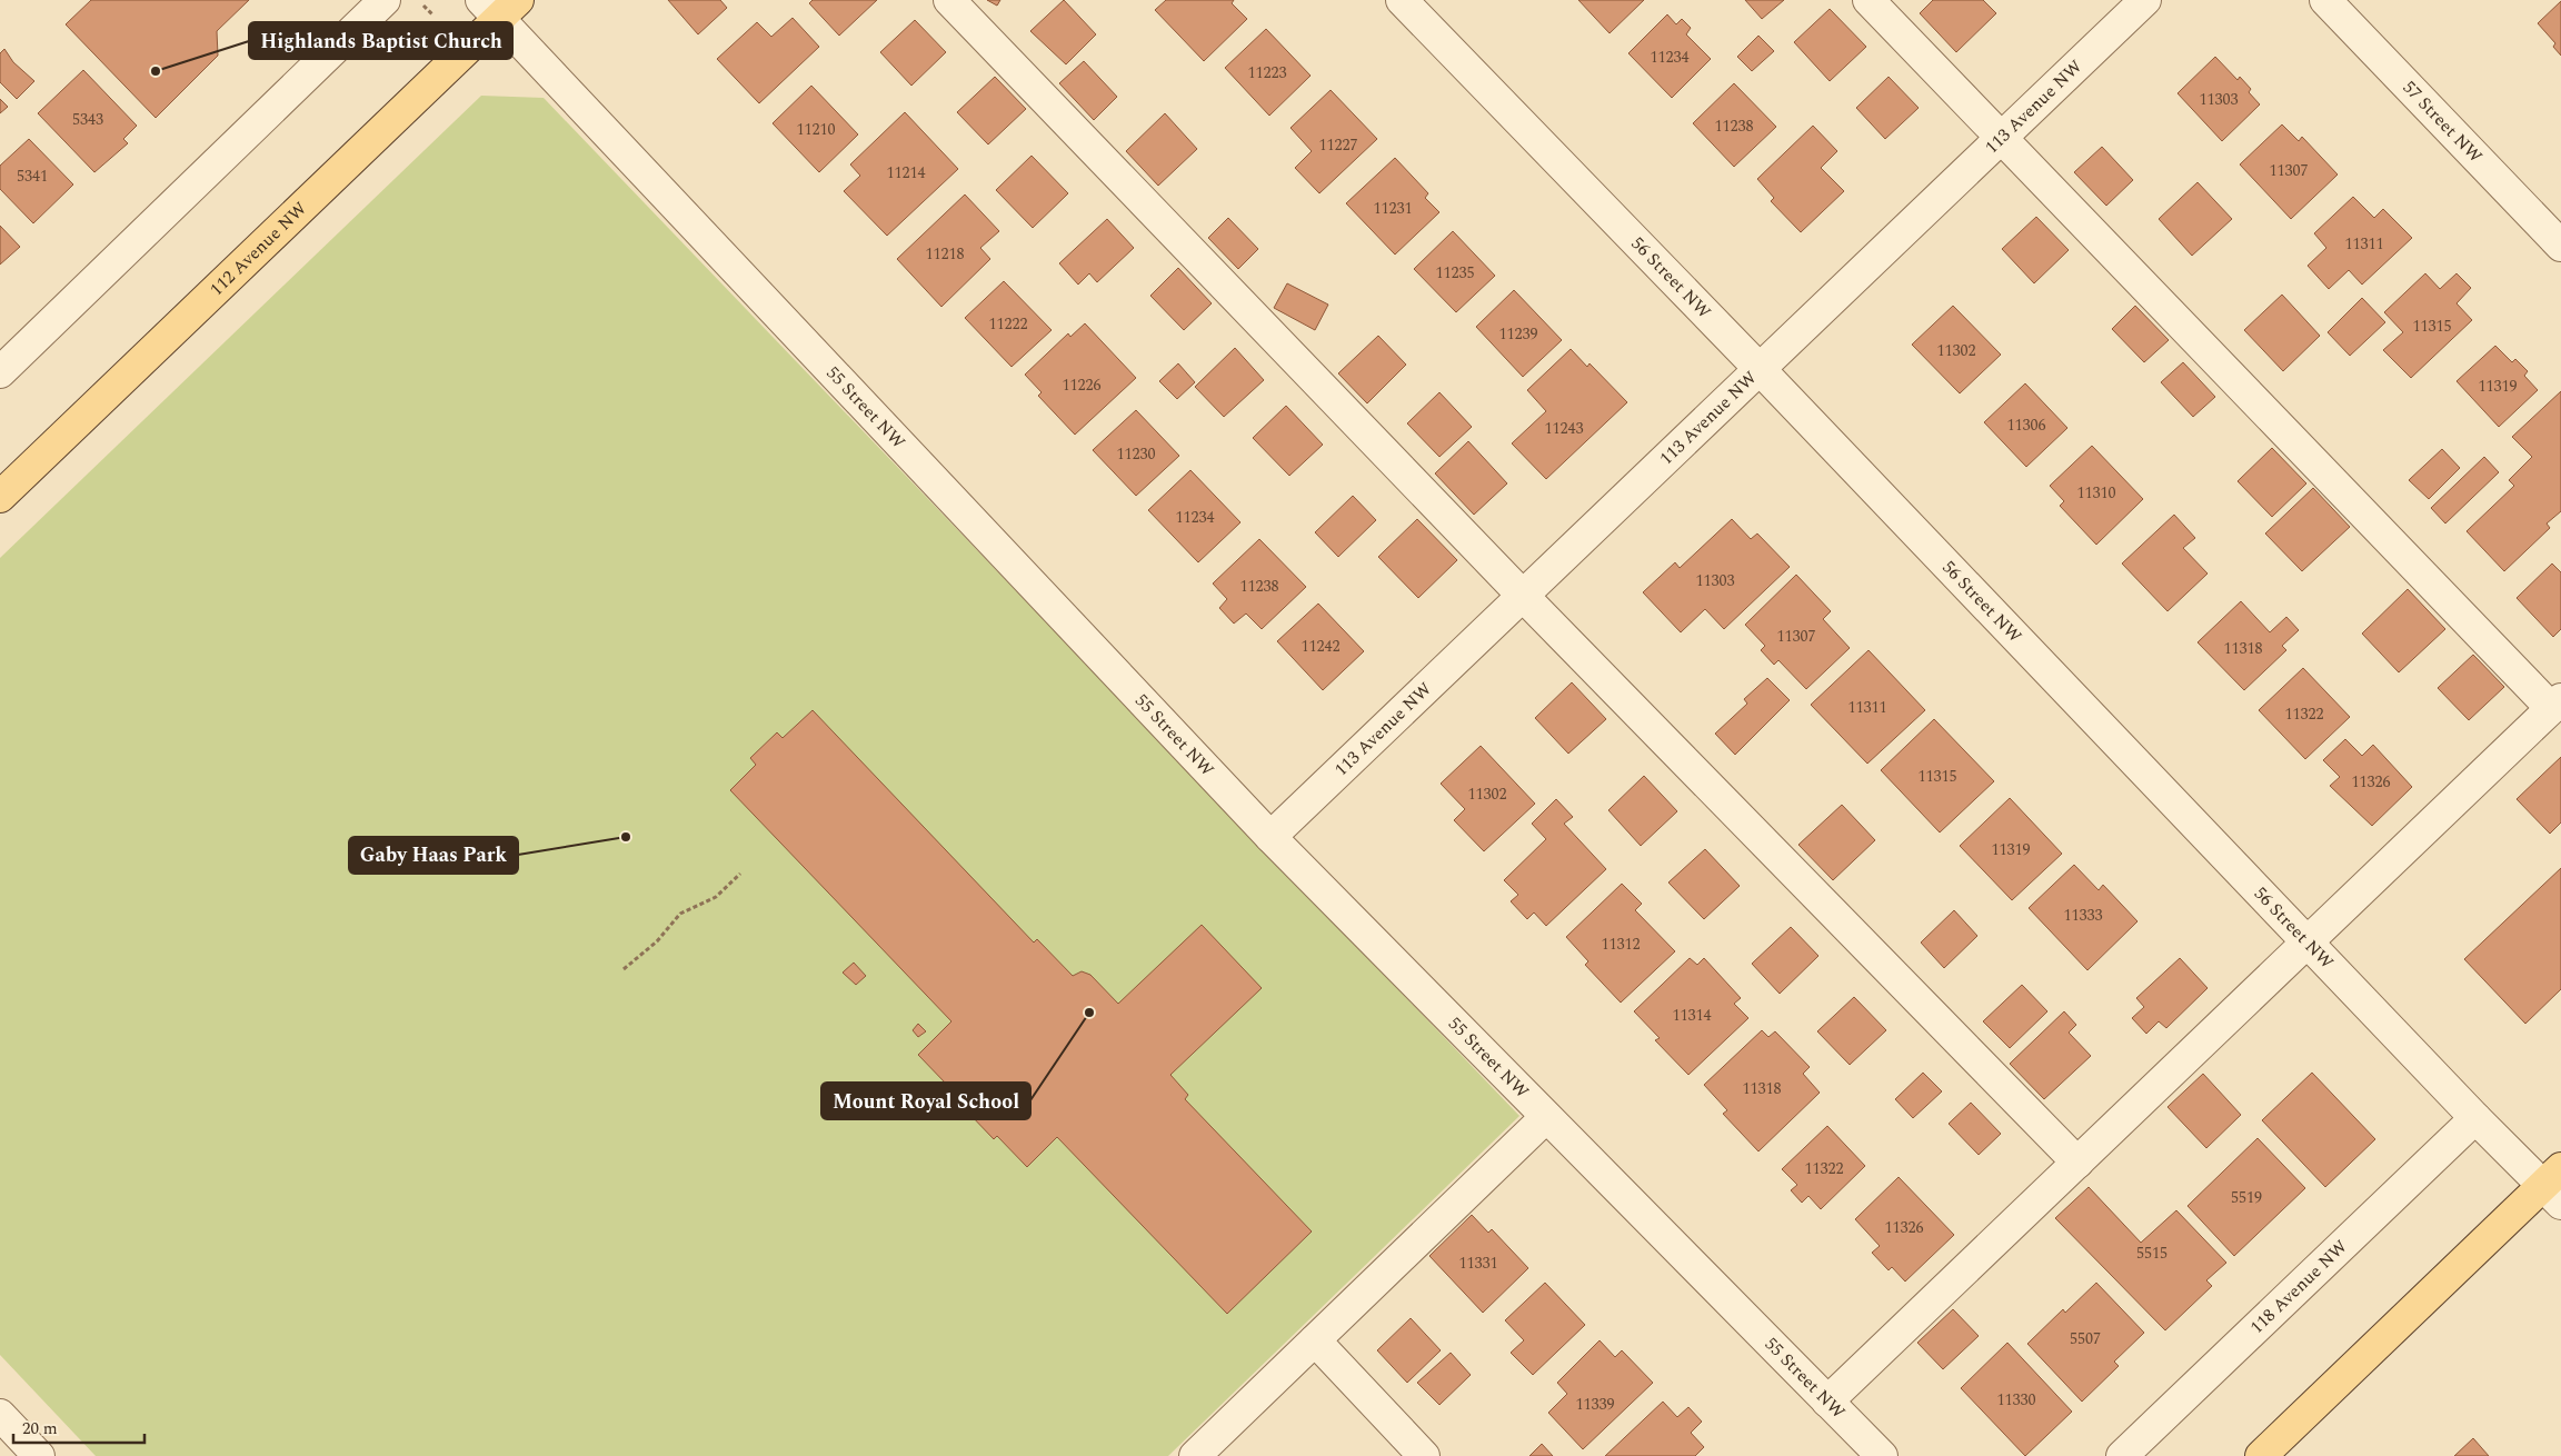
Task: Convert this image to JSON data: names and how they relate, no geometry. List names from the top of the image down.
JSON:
{
  "streets": {
    "main road": ["112 Avenue NW"],
    "street": [
      "113 Avenue NW",
      "57 Street NW",
      "56 Street NW",
      "55 Street NW",
      "118 Avenue NW"
    ]
  },
  "crossings": [
    ["113 Avenue NW", "56 Street NW"],
    ["113 Avenue NW", "55 Street NW"],
    ["112 Avenue NW", "55 Street NW"],
    ["56 Street NW", "118 Avenue NW"]
  ],
  "places": ["Highlands Baptist Church", "Gaby Haas Park", "Mount Royal School"],
  "house_numbers": [
    "11234",
    "11223",
    "11303",
    "5343",
    "11238",
    "11210",
    "11227",
    "11307",
    "11214",
    "5341",
    "11231",
    "11311",
    "11218",
    "11235",
    "11222",
    "11315",
    "11239",
    "11302",
    "11226",
    "11319",
    "11306",
    "11243",
    "11230",
    "11310",
    "11234",
    "11303",
    "11238",
    "11307",
    "11242",
    "11318",
    "11311",
    "11322",
    "11315",
    "11326",
    "11302",
    "11319",
    "11333",
    "11312",
    "11314",
    "11318",
    "11322",
    "5519",
    "11326",
    "5515",
    "11331",
    "5507",
    "11330",
    "11339"
  ],
  "scale_bar": "20 m"
}
